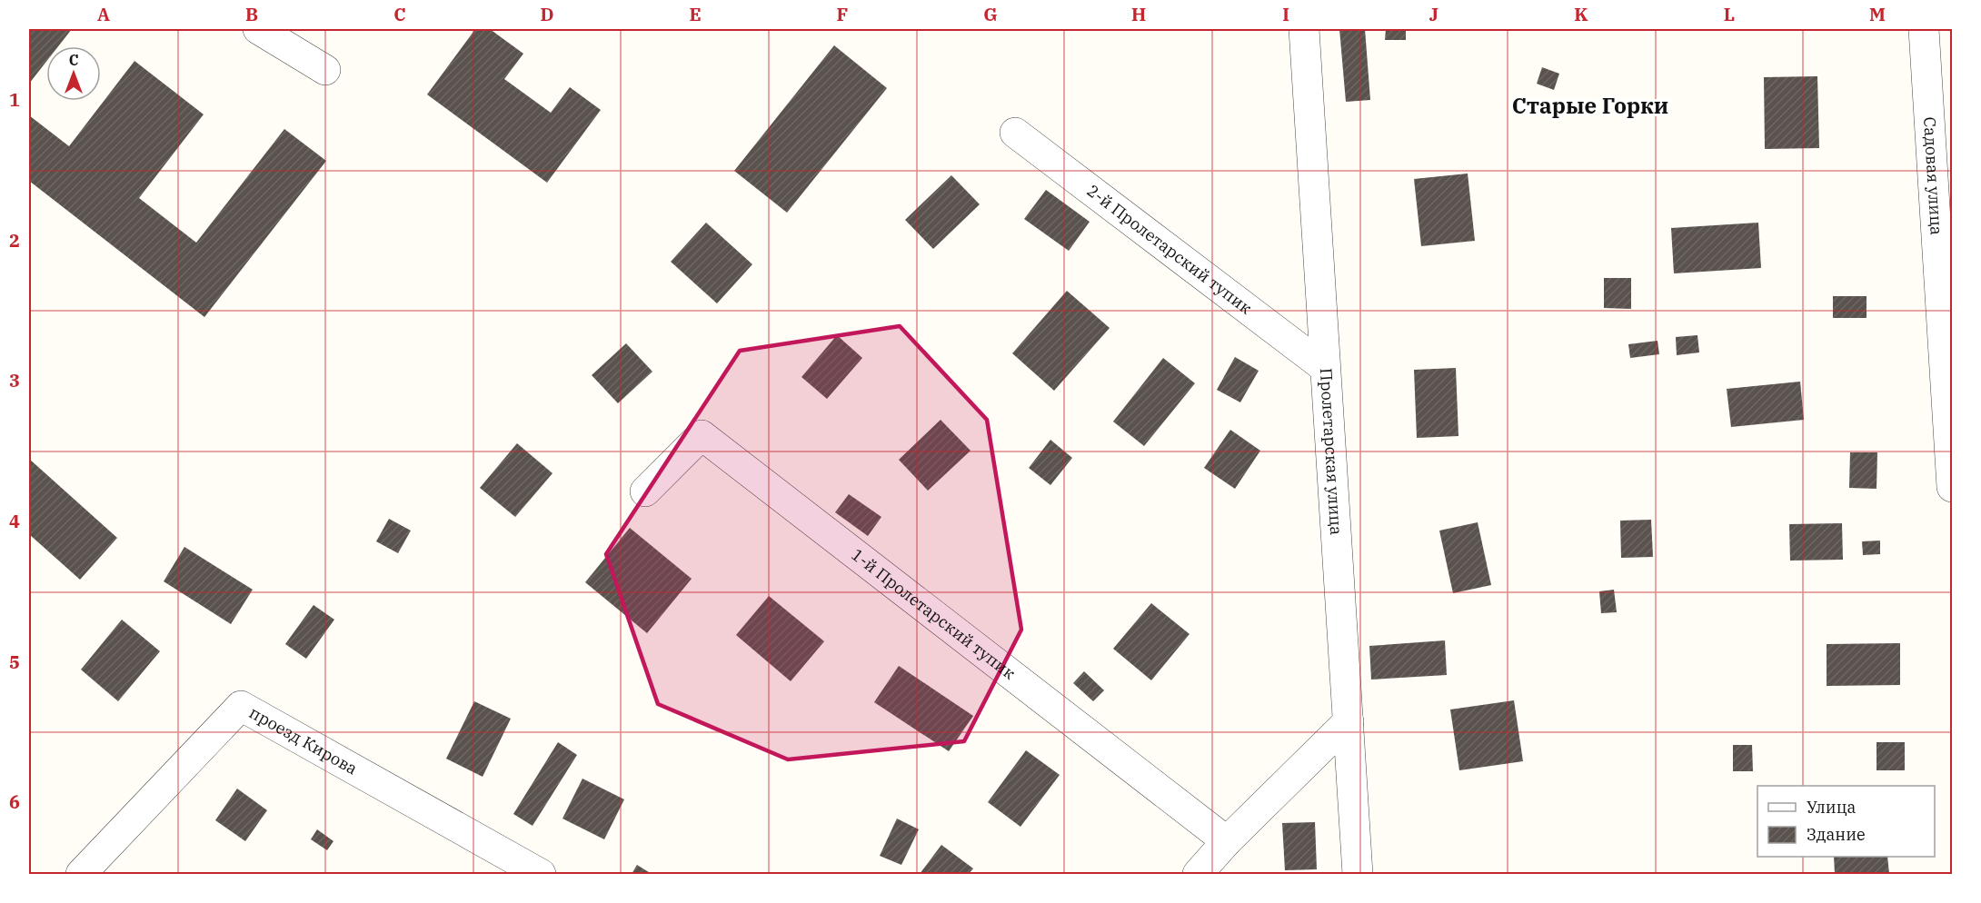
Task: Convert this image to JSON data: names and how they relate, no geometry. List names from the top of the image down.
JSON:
{
  "streets": {
    "street": [
      "Садовая улица",
      "2-й Пролетарский тупик",
      "Пролетарская улица",
      "1-й Пролетарский тупик",
      "проезд Кирова"
    ]
  },
  "crossings": [
    ["2-й Пролетарский тупик", "Пролетарская улица"]
  ],
  "districts": ["Старые Горки"],
  "legend": ["Улица", "Здание"],
  "north": "top",
  "grid": {
    "columns": [
      "A",
      "B",
      "C",
      "D",
      "E",
      "F",
      "G",
      "H",
      "I",
      "J",
      "K",
      "L",
      "M"
    ],
    "rows": [
      "1",
      "2",
      "3",
      "4",
      "5",
      "6"
    ]
  }
}
